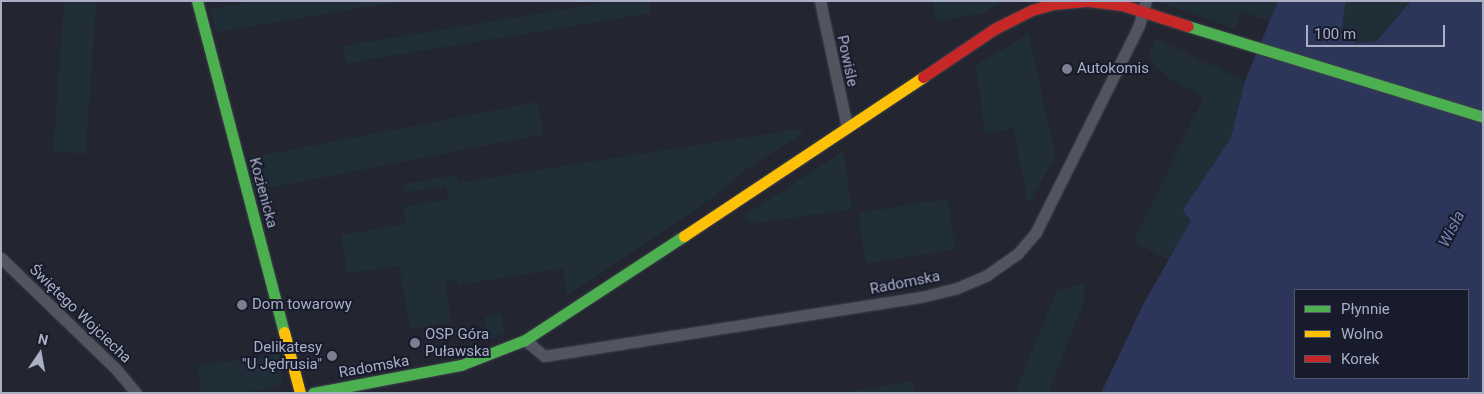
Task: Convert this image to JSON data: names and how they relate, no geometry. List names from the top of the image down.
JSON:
{
  "streets": {
    "main road": ["Kozienicka", "Radomska"],
    "street": ["Powiśle", "Świętego Wojciecha"]
  },
  "crossings": [
    ["Powiśle", "Radomska"]
  ],
  "water": ["Wisła"],
  "places": [
    "Autokomis",
    "Dom towarowy",
    "OSP Góra Puławska",
    "Delikatesy \"U Jędrusia\""
  ],
  "legend": ["Płynnie", "Wolno", "Korek"],
  "scale_bar": "100 m",
  "north": "top"
}
